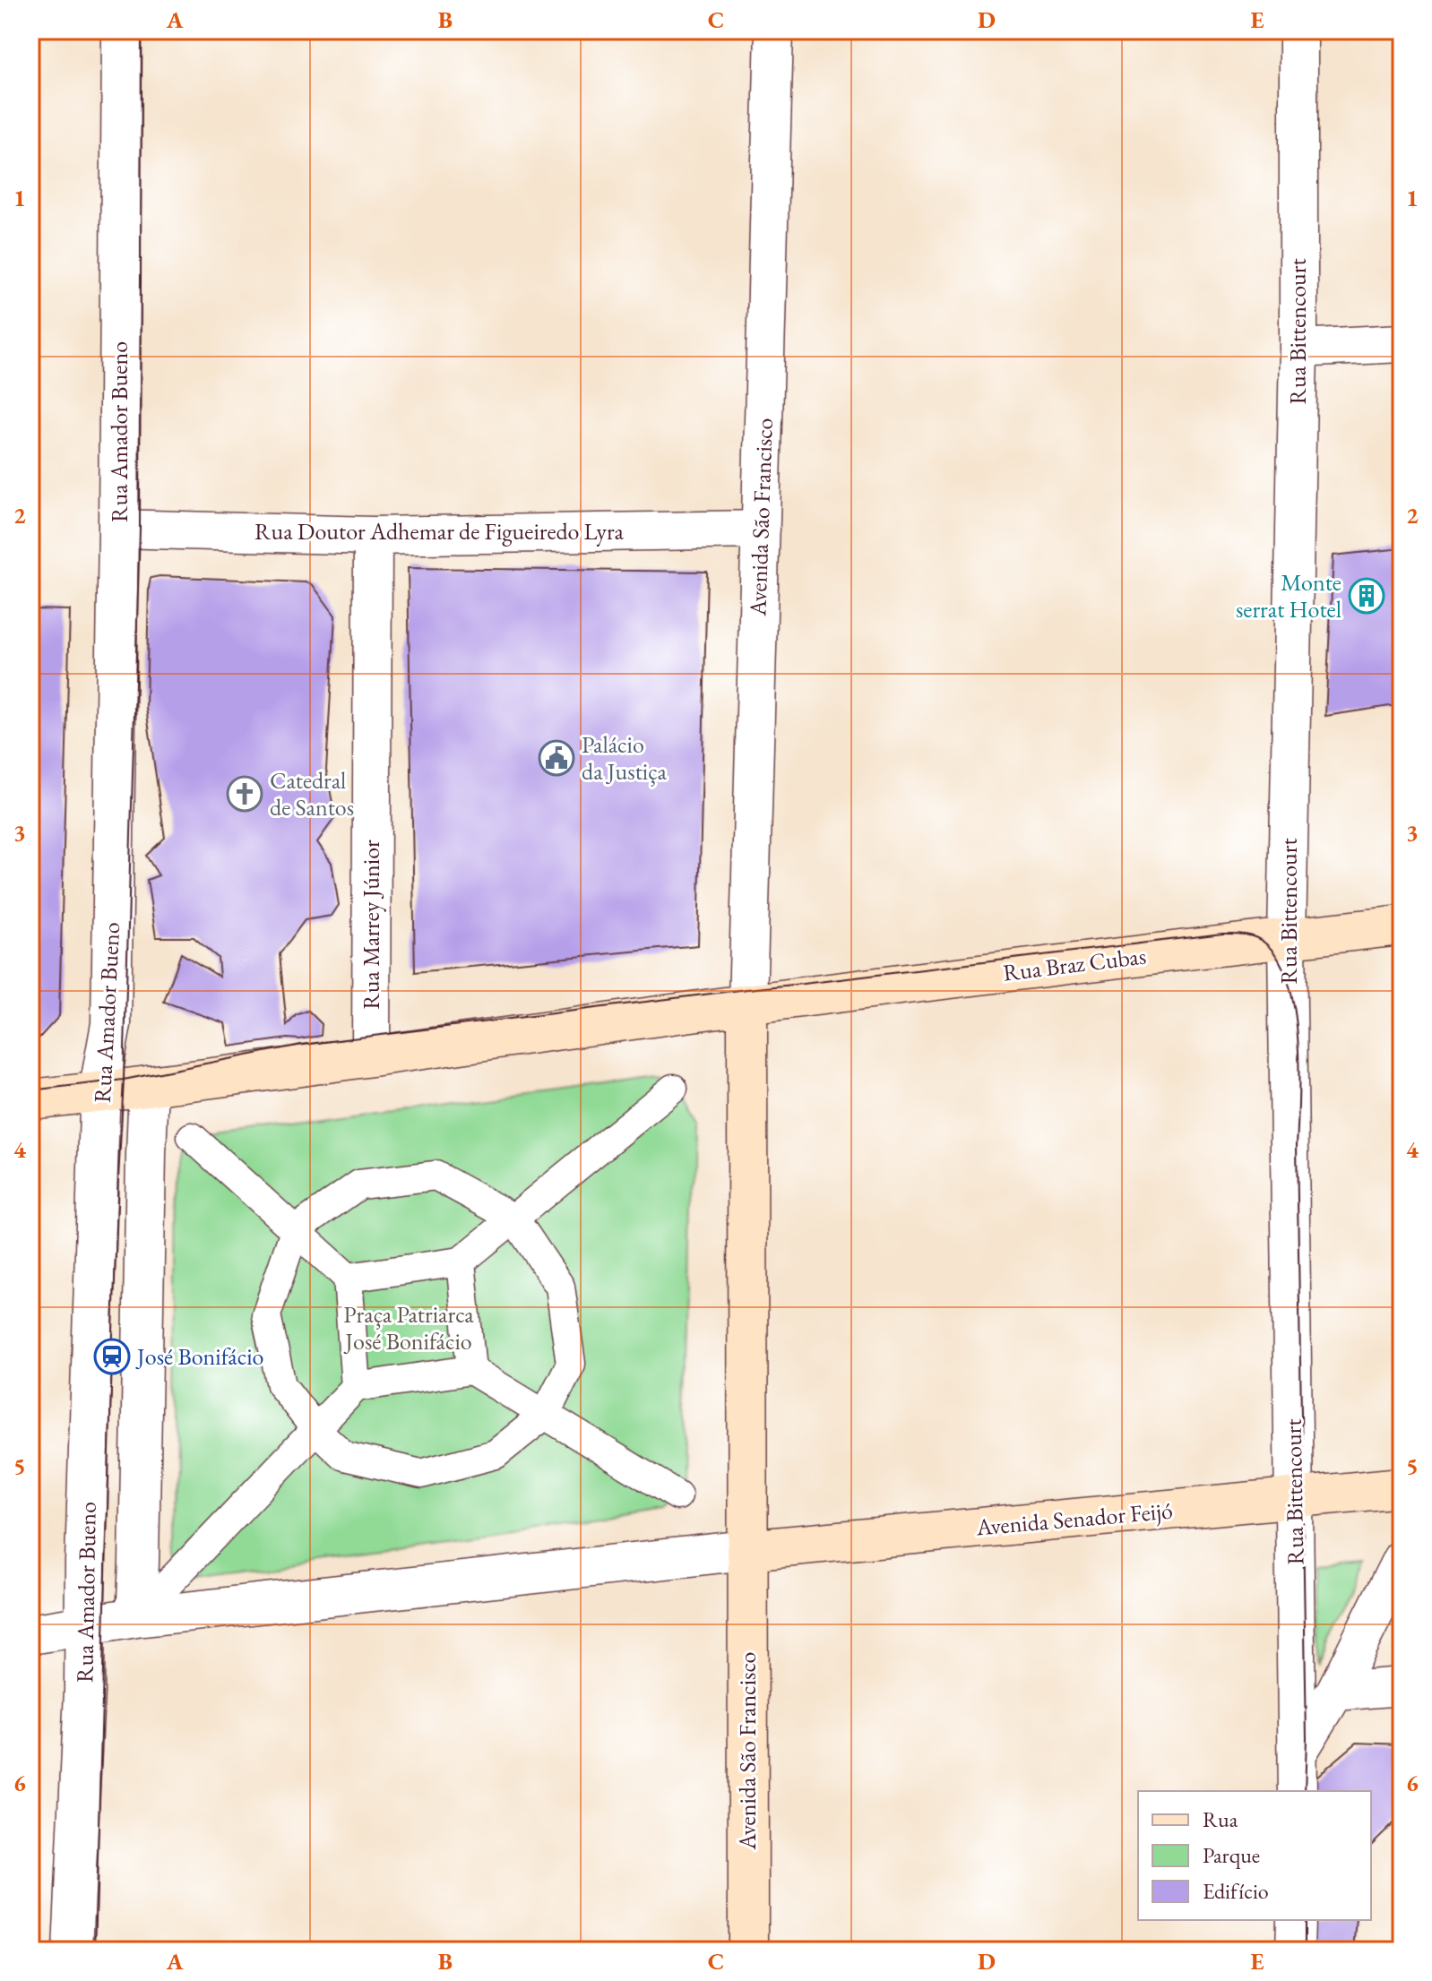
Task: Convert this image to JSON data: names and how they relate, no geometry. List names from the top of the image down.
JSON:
{
  "streets": {
    "main road": ["Avenida São Francisco", "Rua Braz Cubas", "Avenida Senador Feijó"],
    "street": [
      "Rua Bittencourt",
      "Rua Amador Bueno",
      "Rua Doutor Adhemar de Figueiredo Lyra",
      "Rua Marrey Júnior"
    ]
  },
  "crossings": [
    ["Rua Bittencourt", "Rua Braz Cubas"],
    ["Rua Bittencourt", "Avenida Senador Feijó"],
    ["Rua Amador Bueno", "Rua Doutor Adhemar de Figueiredo Lyra"],
    ["Avenida São Francisco", "Rua Doutor Adhemar de Figueiredo Lyra"],
    ["Avenida São Francisco", "Rua Braz Cubas"],
    ["Avenida São Francisco", "Avenida Senador Feijó"],
    ["Rua Doutor Adhemar de Figueiredo Lyra", "Rua Marrey Júnior"]
  ],
  "parks": ["Praça Patriarca José Bonifácio"],
  "places": {
    "building": ["Monte serrat Hotel"],
    "public building": ["Palácio da Justiça"],
    "church": ["Catedral de Santos"],
    "station": ["José Bonifácio"]
  },
  "legend": ["Rua", "Parque", "Edifício"],
  "grid": {
    "columns": [
      "A",
      "B",
      "C",
      "D",
      "E"
    ],
    "rows": [
      "1",
      "2",
      "3",
      "4",
      "5",
      "6"
    ]
  }
}
